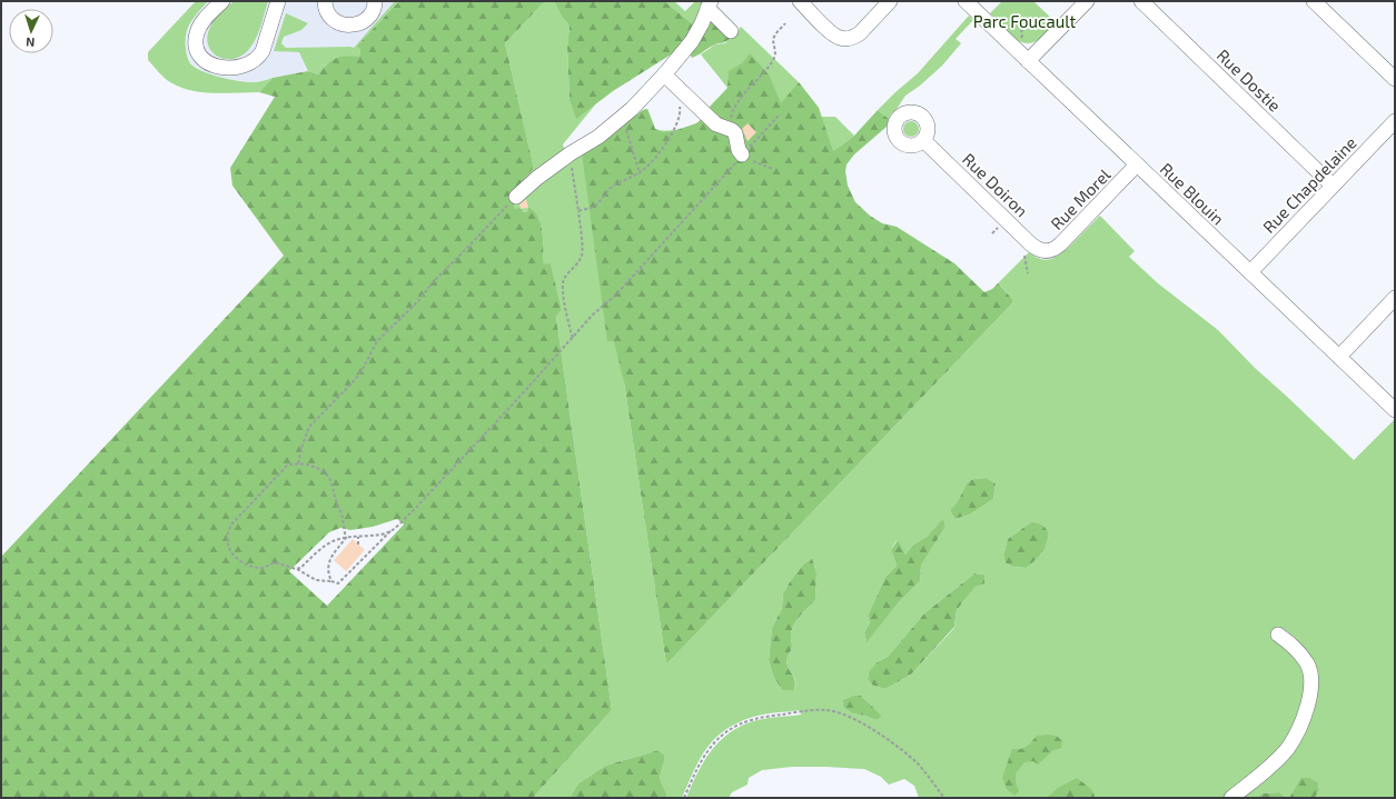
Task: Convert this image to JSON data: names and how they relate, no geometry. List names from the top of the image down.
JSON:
{
  "streets": {
    "street": [
      "Rue Dostie",
      "Rue Doiron",
      "Rue Chapdelaine",
      "Rue Blouin",
      "Rue Morel"
    ]
  },
  "crossings": [
    ["Rue Dostie", "Rue Chapdelaine"],
    ["Rue Doiron", "Rue Morel"],
    ["Rue Chapdelaine", "Rue Blouin"],
    ["Rue Blouin", "Rue Morel"]
  ],
  "parks": ["Parc Foucault"],
  "north": "bottom"
}
